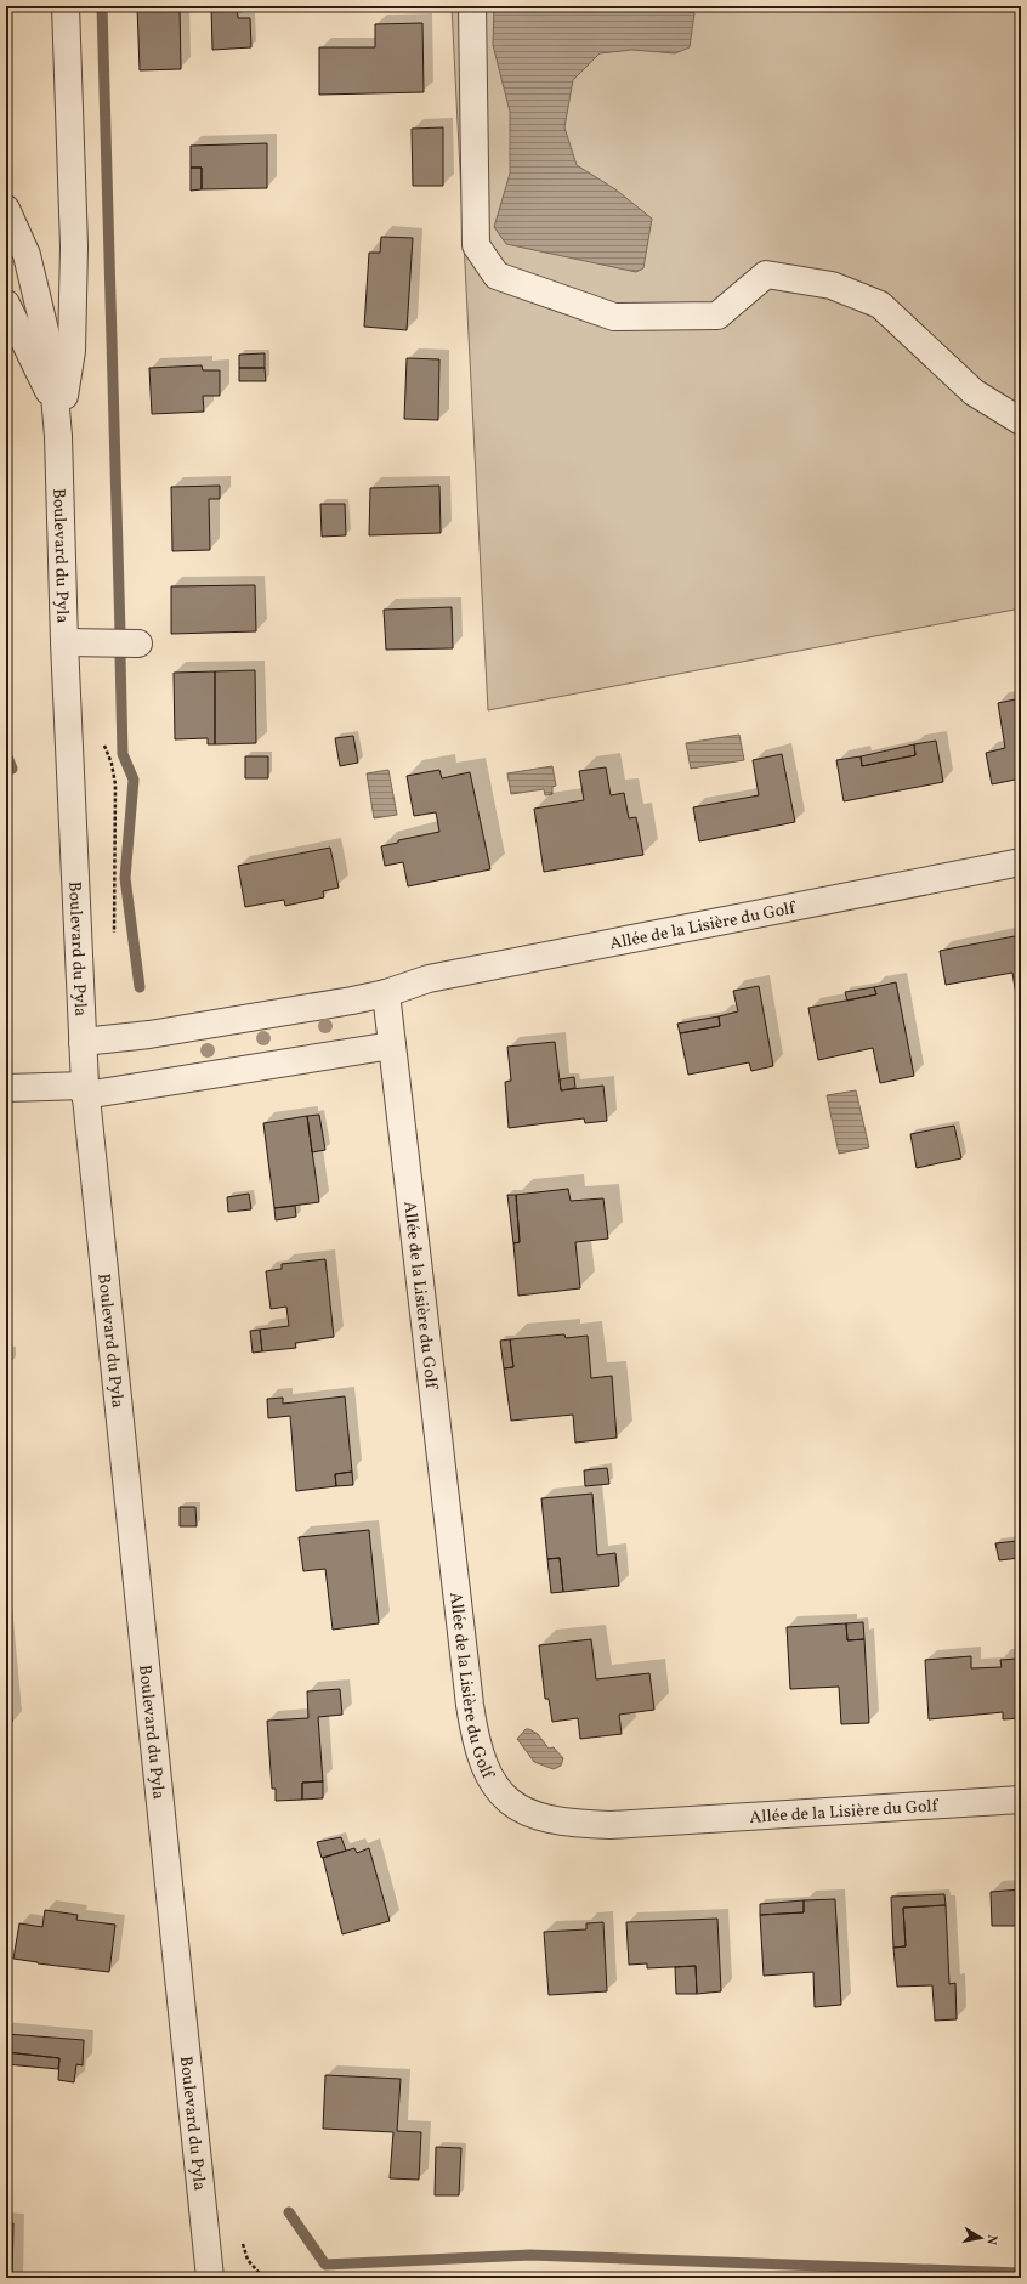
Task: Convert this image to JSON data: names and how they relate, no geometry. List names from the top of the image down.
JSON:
{
  "streets": {
    "street": ["Boulevard du Pyla", "Allée de la Lisière du Golf"]
  },
  "crossings": [
    ["Boulevard du Pyla", "Allée de la Lisière du Golf"]
  ],
  "north": "right"
}
